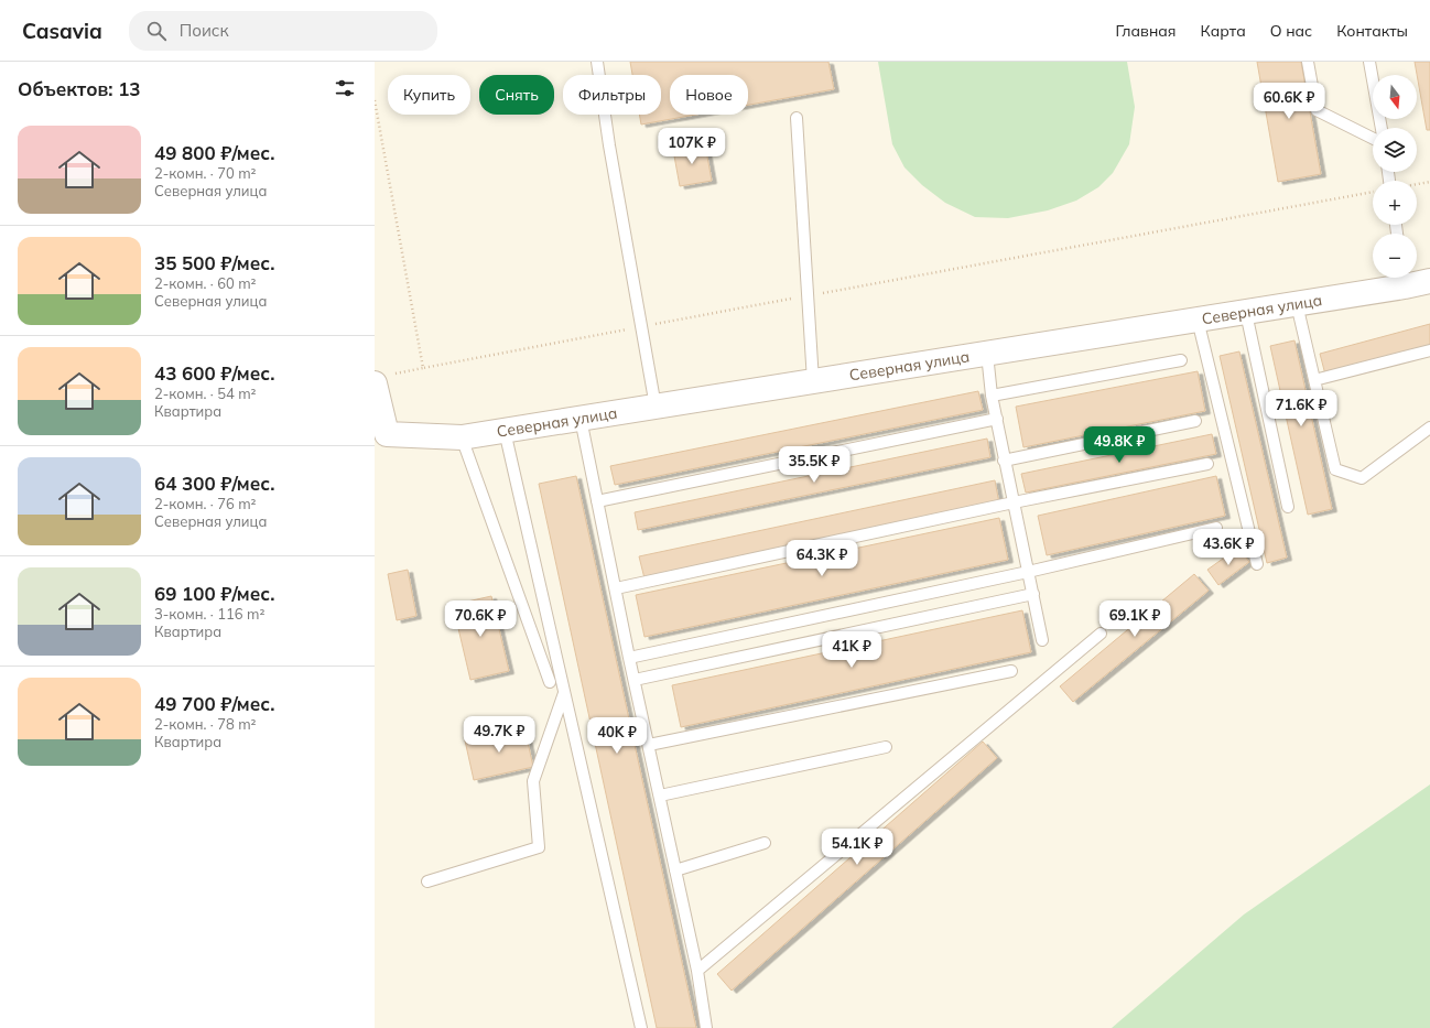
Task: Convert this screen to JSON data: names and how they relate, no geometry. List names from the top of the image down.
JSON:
{
  "streets": {
    "street": ["Северная улица"]
  },
  "north": "bottom",
  "page": {
    "header": "Casavia",
    "search": "Поиск",
    "nav": [
      "Главная",
      "Карта",
      "О нас",
      "Контакты"
    ],
    "heading": "Объектов: 13",
    "map_buttons": ["+", "−"],
    "chip": [
      "Купить",
      "Снять",
      "Фильтры",
      "Новое"
    ],
    "price": [
      "60.6K ₽",
      "107K ₽",
      "71.6K ₽",
      "49.8K ₽",
      "35.5K ₽",
      "43.6K ₽",
      "64.3K ₽",
      "70.6K ₽",
      "69.1K ₽",
      "41K ₽",
      "49.7K ₽",
      "40K ₽",
      "54.1K ₽"
    ],
    "list": [
      {
        "name": "49 800 ₽/мес.",
        "note": "2-комн. · 70 m² · Северная улица"
      },
      {
        "name": "35 500 ₽/мес.",
        "note": "2-комн. · 60 m² · Северная улица"
      },
      {
        "name": "43 600 ₽/мес.",
        "note": "2-комн. · 54 m² · Квартира"
      },
      {
        "name": "64 300 ₽/мес.",
        "note": "2-комн. · 76 m² · Северная улица"
      },
      {
        "name": "69 100 ₽/мес.",
        "note": "3-комн. · 116 m² · Квартира"
      },
      {
        "name": "49 700 ₽/мес.",
        "note": "2-комн. · 78 m² · Квартира"
      }
    ]
  }
}
